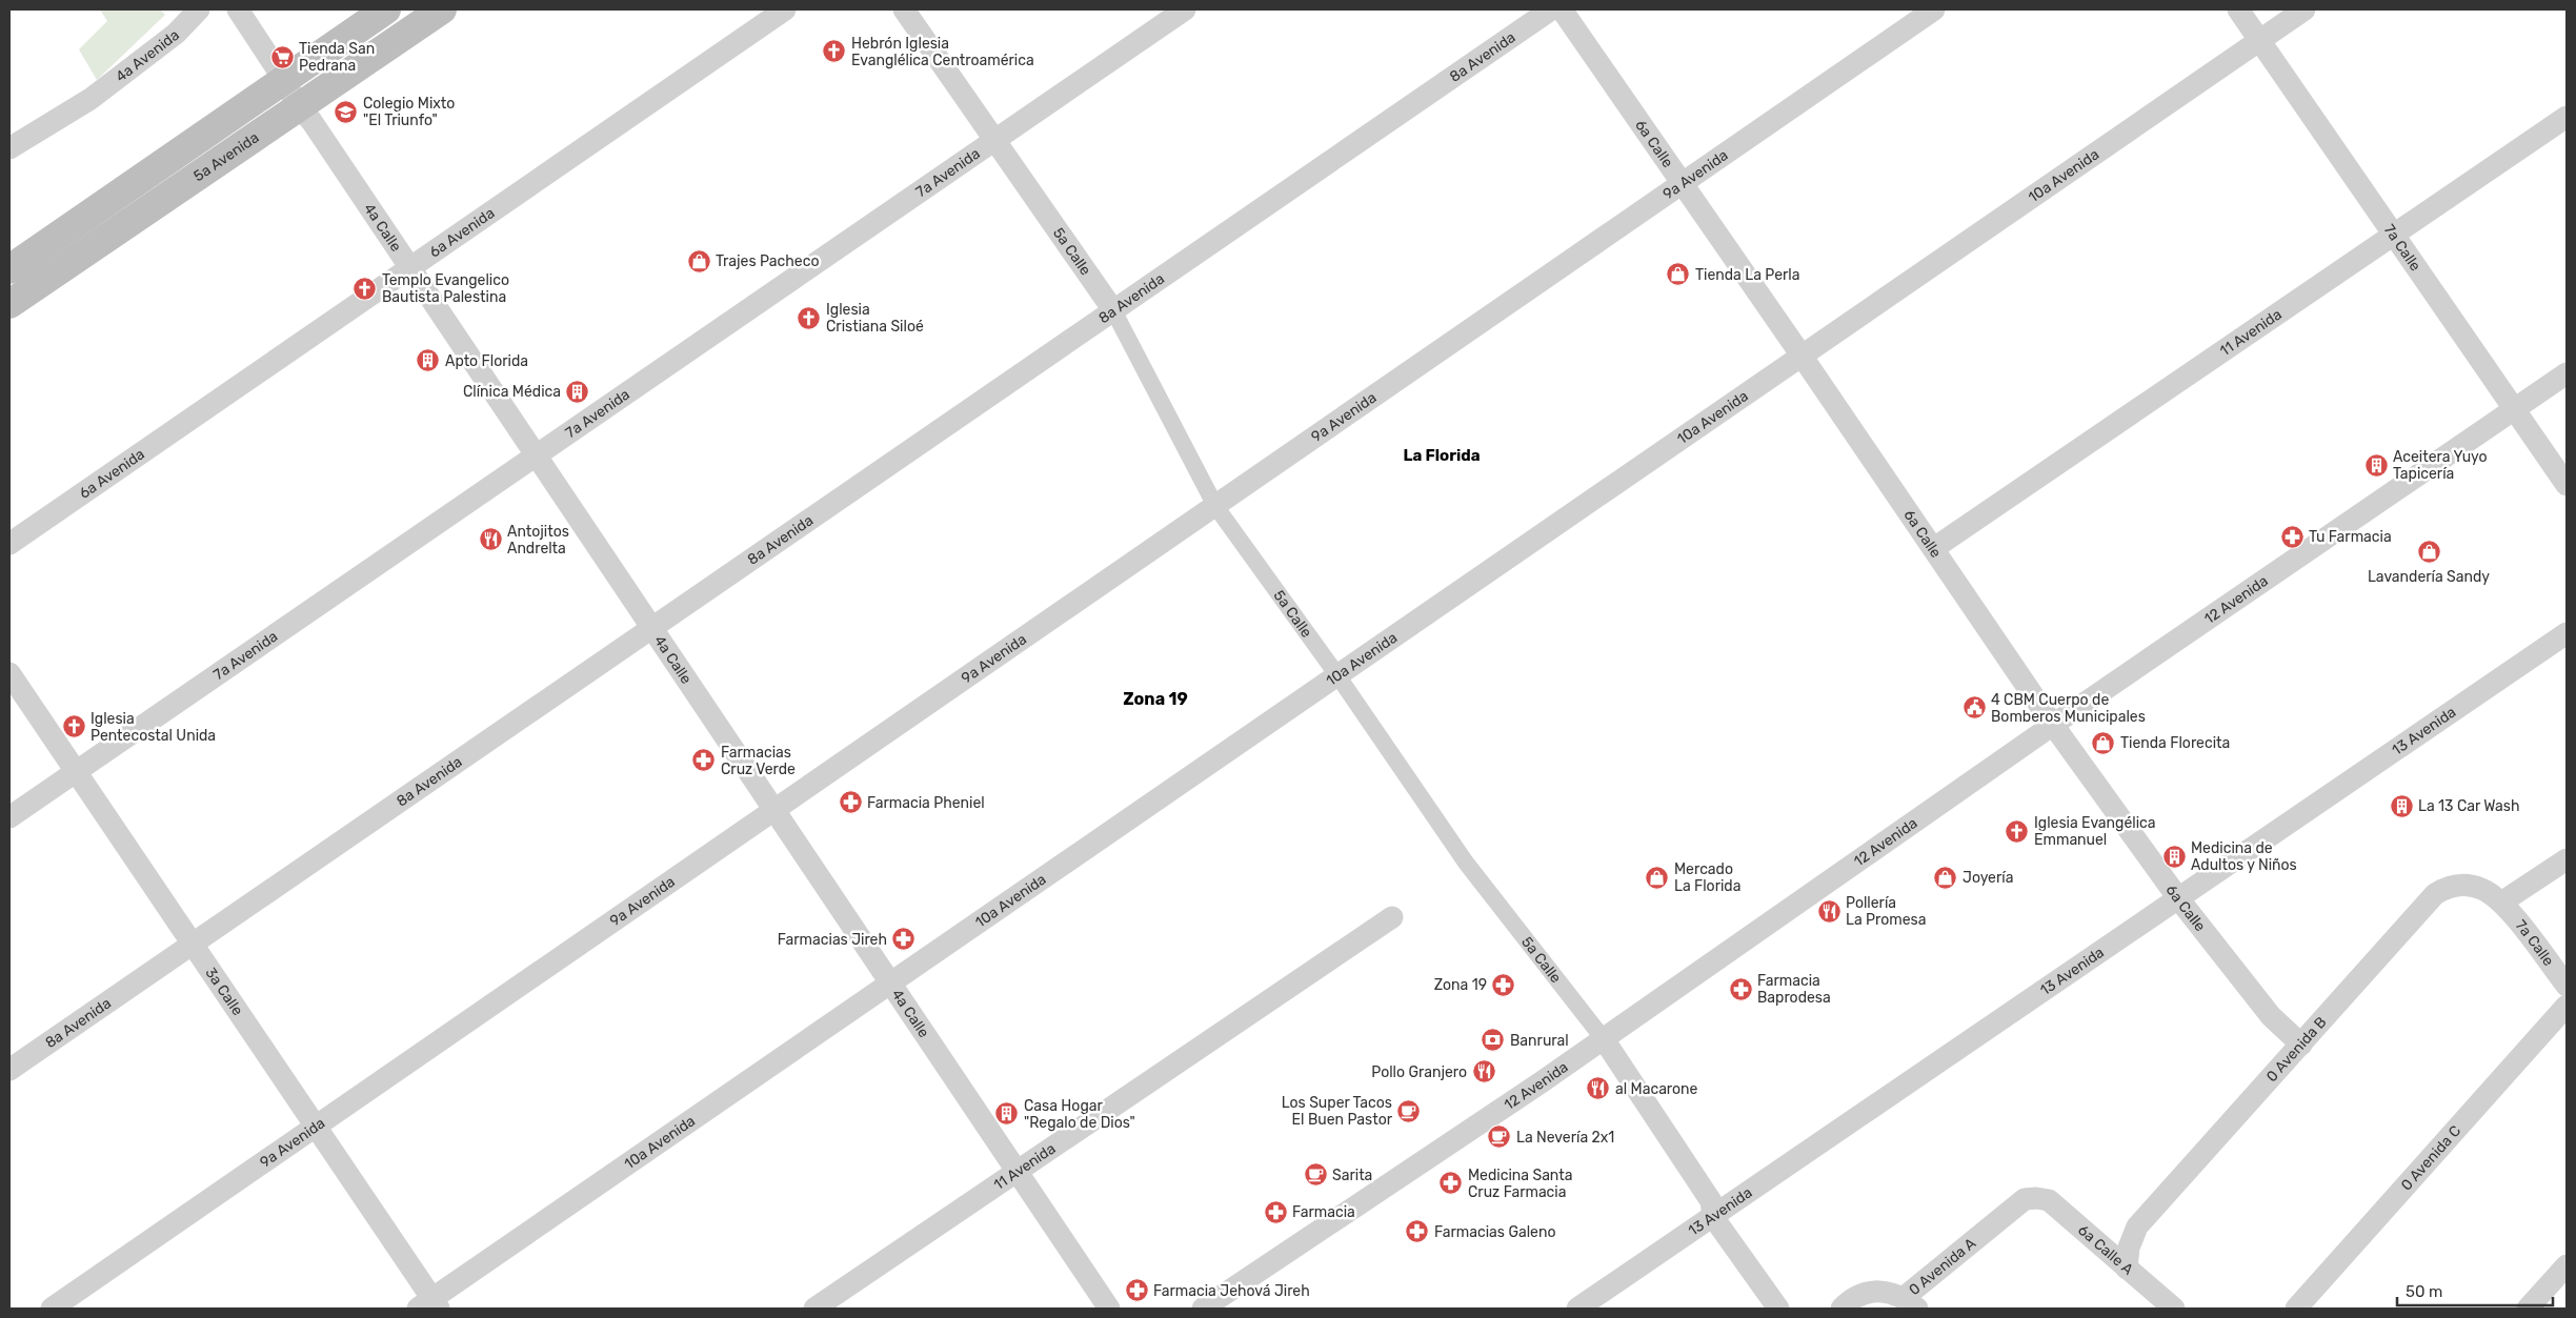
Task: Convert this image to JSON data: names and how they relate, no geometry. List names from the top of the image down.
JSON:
{
  "streets": {
    "main road": ["5a Avenida"],
    "street": [
      "4a Avenida",
      "8a Avenida",
      "6a Calle",
      "7a Avenida",
      "9a Avenida",
      "10a Avenida",
      "4a Calle",
      "6a Avenida",
      "7a Calle",
      "5a Calle",
      "11 Avenida",
      "12 Avenida",
      "13 Avenida",
      "3a Calle",
      "0 Avenida B",
      "0 Avenida C",
      "6a Calle A",
      "0 Avenida A"
    ]
  },
  "crossings": [
    ["8a Avenida", "4a Calle"],
    ["8a Avenida", "5a Calle"],
    ["8a Avenida", "3a Calle"],
    ["6a Calle", "9a Avenida"],
    ["6a Calle", "10a Avenida"],
    ["6a Calle", "11 Avenida"],
    ["6a Calle", "12 Avenida"],
    ["6a Calle", "13 Avenida"],
    ["6a Calle", "0 Avenida B"],
    ["5a Avenida", "4a Calle"],
    ["7a Avenida", "4a Calle"],
    ["7a Avenida", "5a Calle"],
    ["7a Avenida", "3a Calle"],
    ["9a Avenida", "4a Calle"],
    ["9a Avenida", "5a Calle"],
    ["9a Avenida", "3a Calle"],
    ["10a Avenida", "4a Calle"],
    ["10a Avenida", "7a Calle"],
    ["10a Avenida", "5a Calle"],
    ["10a Avenida", "3a Calle"],
    ["4a Calle", "6a Avenida"],
    ["4a Calle", "11 Avenida"],
    ["7a Calle", "11 Avenida"],
    ["7a Calle", "12 Avenida"],
    ["7a Calle", "0 Avenida B"],
    ["5a Calle", "12 Avenida"],
    ["5a Calle", "13 Avenida"],
    ["0 Avenida B", "6a Calle A"],
    ["6a Calle A", "0 Avenida A"]
  ],
  "districts": ["La Florida", "Zona 19"],
  "places": {
    "church": [
      "Hebrón Iglesia Evanglélica Centroamérica",
      "Templo Evangelico Bautista Palestina",
      "Iglesia Cristiana Siloé",
      "Iglesia Pentecostal Unida",
      "Iglesia Evangélica Emmanuel"
    ],
    "supermarket": ["Tienda San Pedrana"],
    "school or university": ["Colegio Mixto \"El Triunfo\""],
    "shop": [
      "Trajes Pacheco",
      "Tienda La Perla",
      "Lavandería Sandy",
      "Tienda Florecita",
      "Mercado La Florida",
      "Joyería"
    ],
    "building": [
      "Apto Florida",
      "Clínica Médica",
      "Aceitera Yuyo Tapicería",
      "La 13 Car Wash",
      "Medicina de Adultos y Niños",
      "Casa Hogar \"Regalo de Dios\""
    ],
    "pharmacy": [
      "Tu Farmacia",
      "Farmacias Cruz Verde",
      "Farmacia Pheniel",
      "Farmacias Jireh",
      "Zona 19",
      "Farmacia Baprodesa",
      "Medicina Santa Cruz Farmacia",
      "Farmacia",
      "Farmacias Galeno",
      "Farmacia Jehová Jireh"
    ],
    "restaurant": [
      "Antojitos Andrelta",
      "Pollería La Promesa",
      "Pollo Granjero",
      "al Macarone"
    ],
    "public building": ["4 CBM Cuerpo de Bomberos Municipales"],
    "bank": ["Banrural"],
    "cafe": ["Los Super Tacos El Buen Pastor", "La Nevería 2x1", "Sarita"]
  },
  "scale_bar": "50 m"
}
